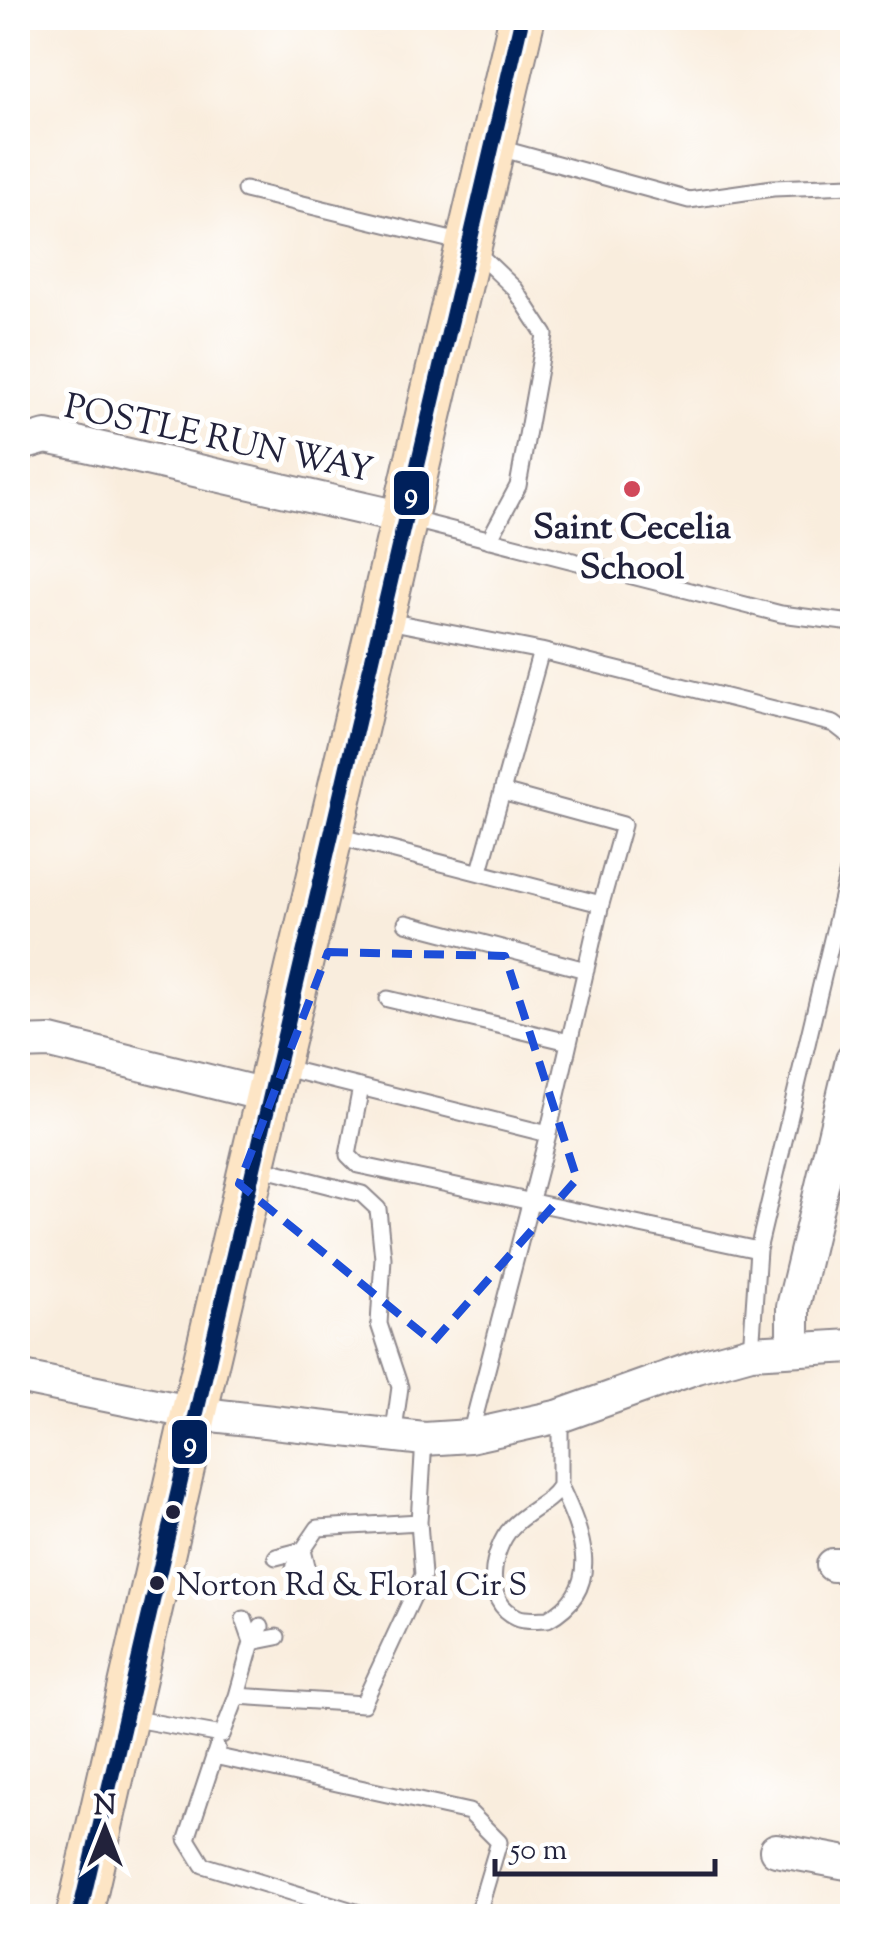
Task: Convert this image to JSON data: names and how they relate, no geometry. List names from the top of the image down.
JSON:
{
  "streets": {
    "street": ["POSTLE RUN WAY"]
  },
  "places": ["Saint Cecelia School", "Norton Rd & Floral Cir S"],
  "lines": ["transit line 9"],
  "scale_bar": "50 m",
  "north": "top"
}
